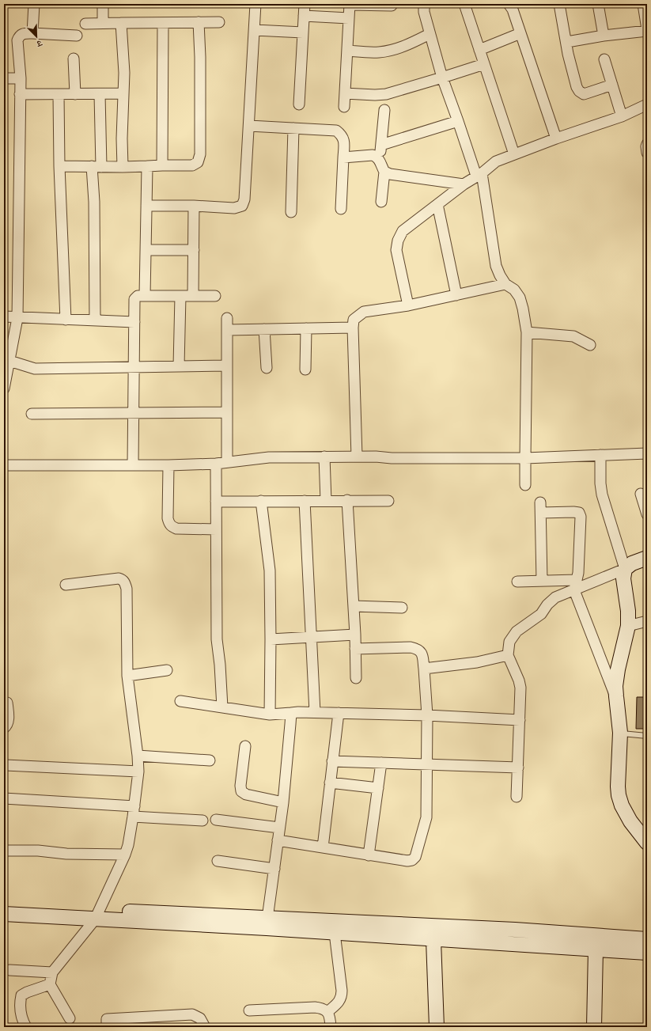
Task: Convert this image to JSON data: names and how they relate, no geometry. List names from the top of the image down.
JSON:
{
  "north": "bottom right"
}
